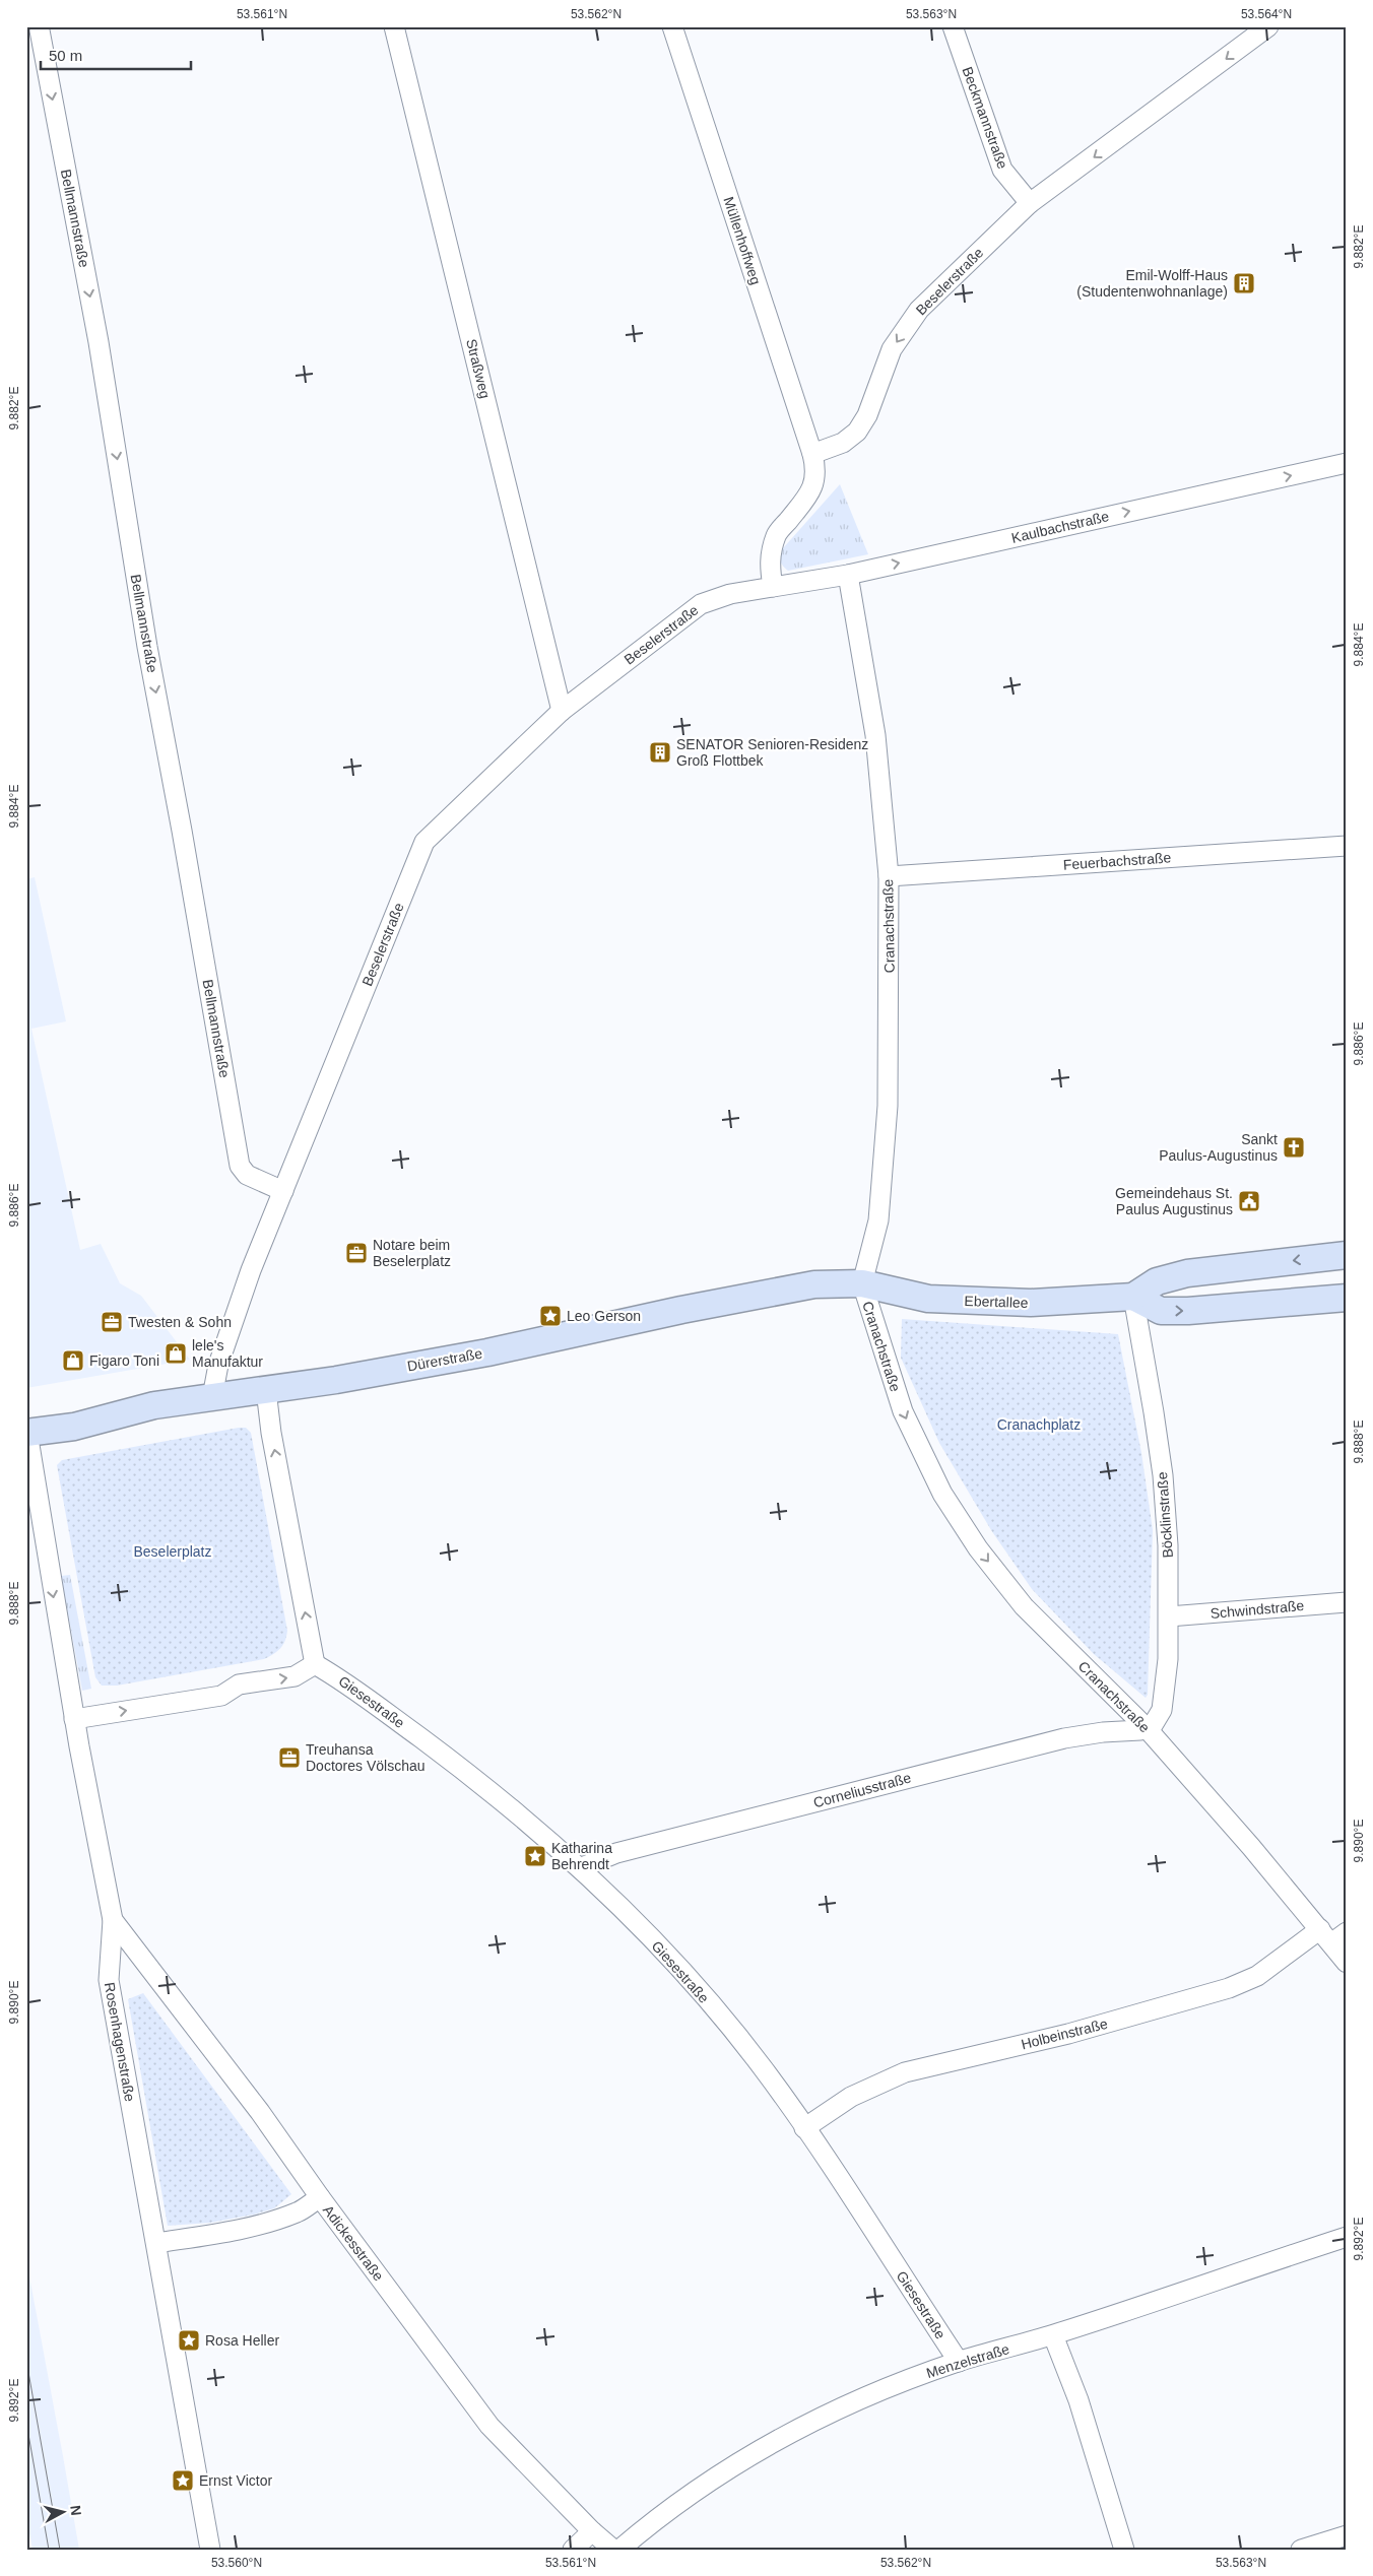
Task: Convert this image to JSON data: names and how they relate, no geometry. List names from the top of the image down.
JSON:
{
  "streets": {
    "main road": ["Ebertallee", "Dürerstraße"],
    "street": [
      "Beckmannstraße",
      "Bellmannstraße",
      "Müllenhoffweg",
      "Beselerstraße",
      "Straßweg",
      "Kaulbachstraße",
      "Feuerbachstraße",
      "Cranachstraße",
      "Böcklinstraße",
      "Schwindstraße",
      "Giesestraße",
      "Corneliusstraße",
      "Holbeinstraße",
      "Rosenhagenstraße",
      "Adickesstraße",
      "Menzelstraße"
    ]
  },
  "crossings": [
    ["Beckmannstraße", "Beselerstraße"],
    ["Bellmannstraße", "Beselerstraße"],
    ["Müllenhoffweg", "Beselerstraße"],
    ["Beselerstraße", "Straßweg"],
    ["Beselerstraße", "Kaulbachstraße"],
    ["Beselerstraße", "Dürerstraße"],
    ["Kaulbachstraße", "Cranachstraße"],
    ["Feuerbachstraße", "Cranachstraße"],
    ["Cranachstraße", "Ebertallee"],
    ["Cranachstraße", "Dürerstraße"],
    ["Cranachstraße", "Böcklinstraße"],
    ["Cranachstraße", "Corneliusstraße"],
    ["Cranachstraße", "Holbeinstraße"],
    ["Ebertallee", "Dürerstraße"],
    ["Ebertallee", "Böcklinstraße"],
    ["Böcklinstraße", "Schwindstraße"],
    ["Böcklinstraße", "Corneliusstraße"],
    ["Giesestraße", "Corneliusstraße"],
    ["Giesestraße", "Holbeinstraße"],
    ["Giesestraße", "Menzelstraße"],
    ["Rosenhagenstraße", "Adickesstraße"]
  ],
  "one_way": ["Bellmannstraße", "Beselerstraße", "Kaulbachstraße"],
  "parks": ["Cranachplatz", "Beselerplatz"],
  "places": {
    "building": ["Emil-Wolff-Haus (Studentenwohnanlage)", "SENATOR Senioren-Residenz Groß Flottbek"],
    "church": ["Sankt Paulus-Augustinus"],
    "public building": ["Gemeindehaus St. Paulus Augustinus"],
    "office": ["Notare beim Beselerplatz", "Twesten & Sohn", "Treuhansa Doctores Völschau"],
    "place": [
      "Leo Gerson",
      "Katharina Behrendt",
      "Rosa Heller",
      "Ernst Victor"
    ],
    "shop": ["lele's Manufaktur", "Figaro Toni"]
  },
  "scale_bar": "50 m",
  "north": "right",
  "coordinates": [
    "53.561°N",
    "53.562°N",
    "53.563°N",
    "53.564°N",
    "9.882°E",
    "9.884°E",
    "9.886°E",
    "9.888°E",
    "9.890°E",
    "9.892°E",
    "53.560°N"
  ]
}
